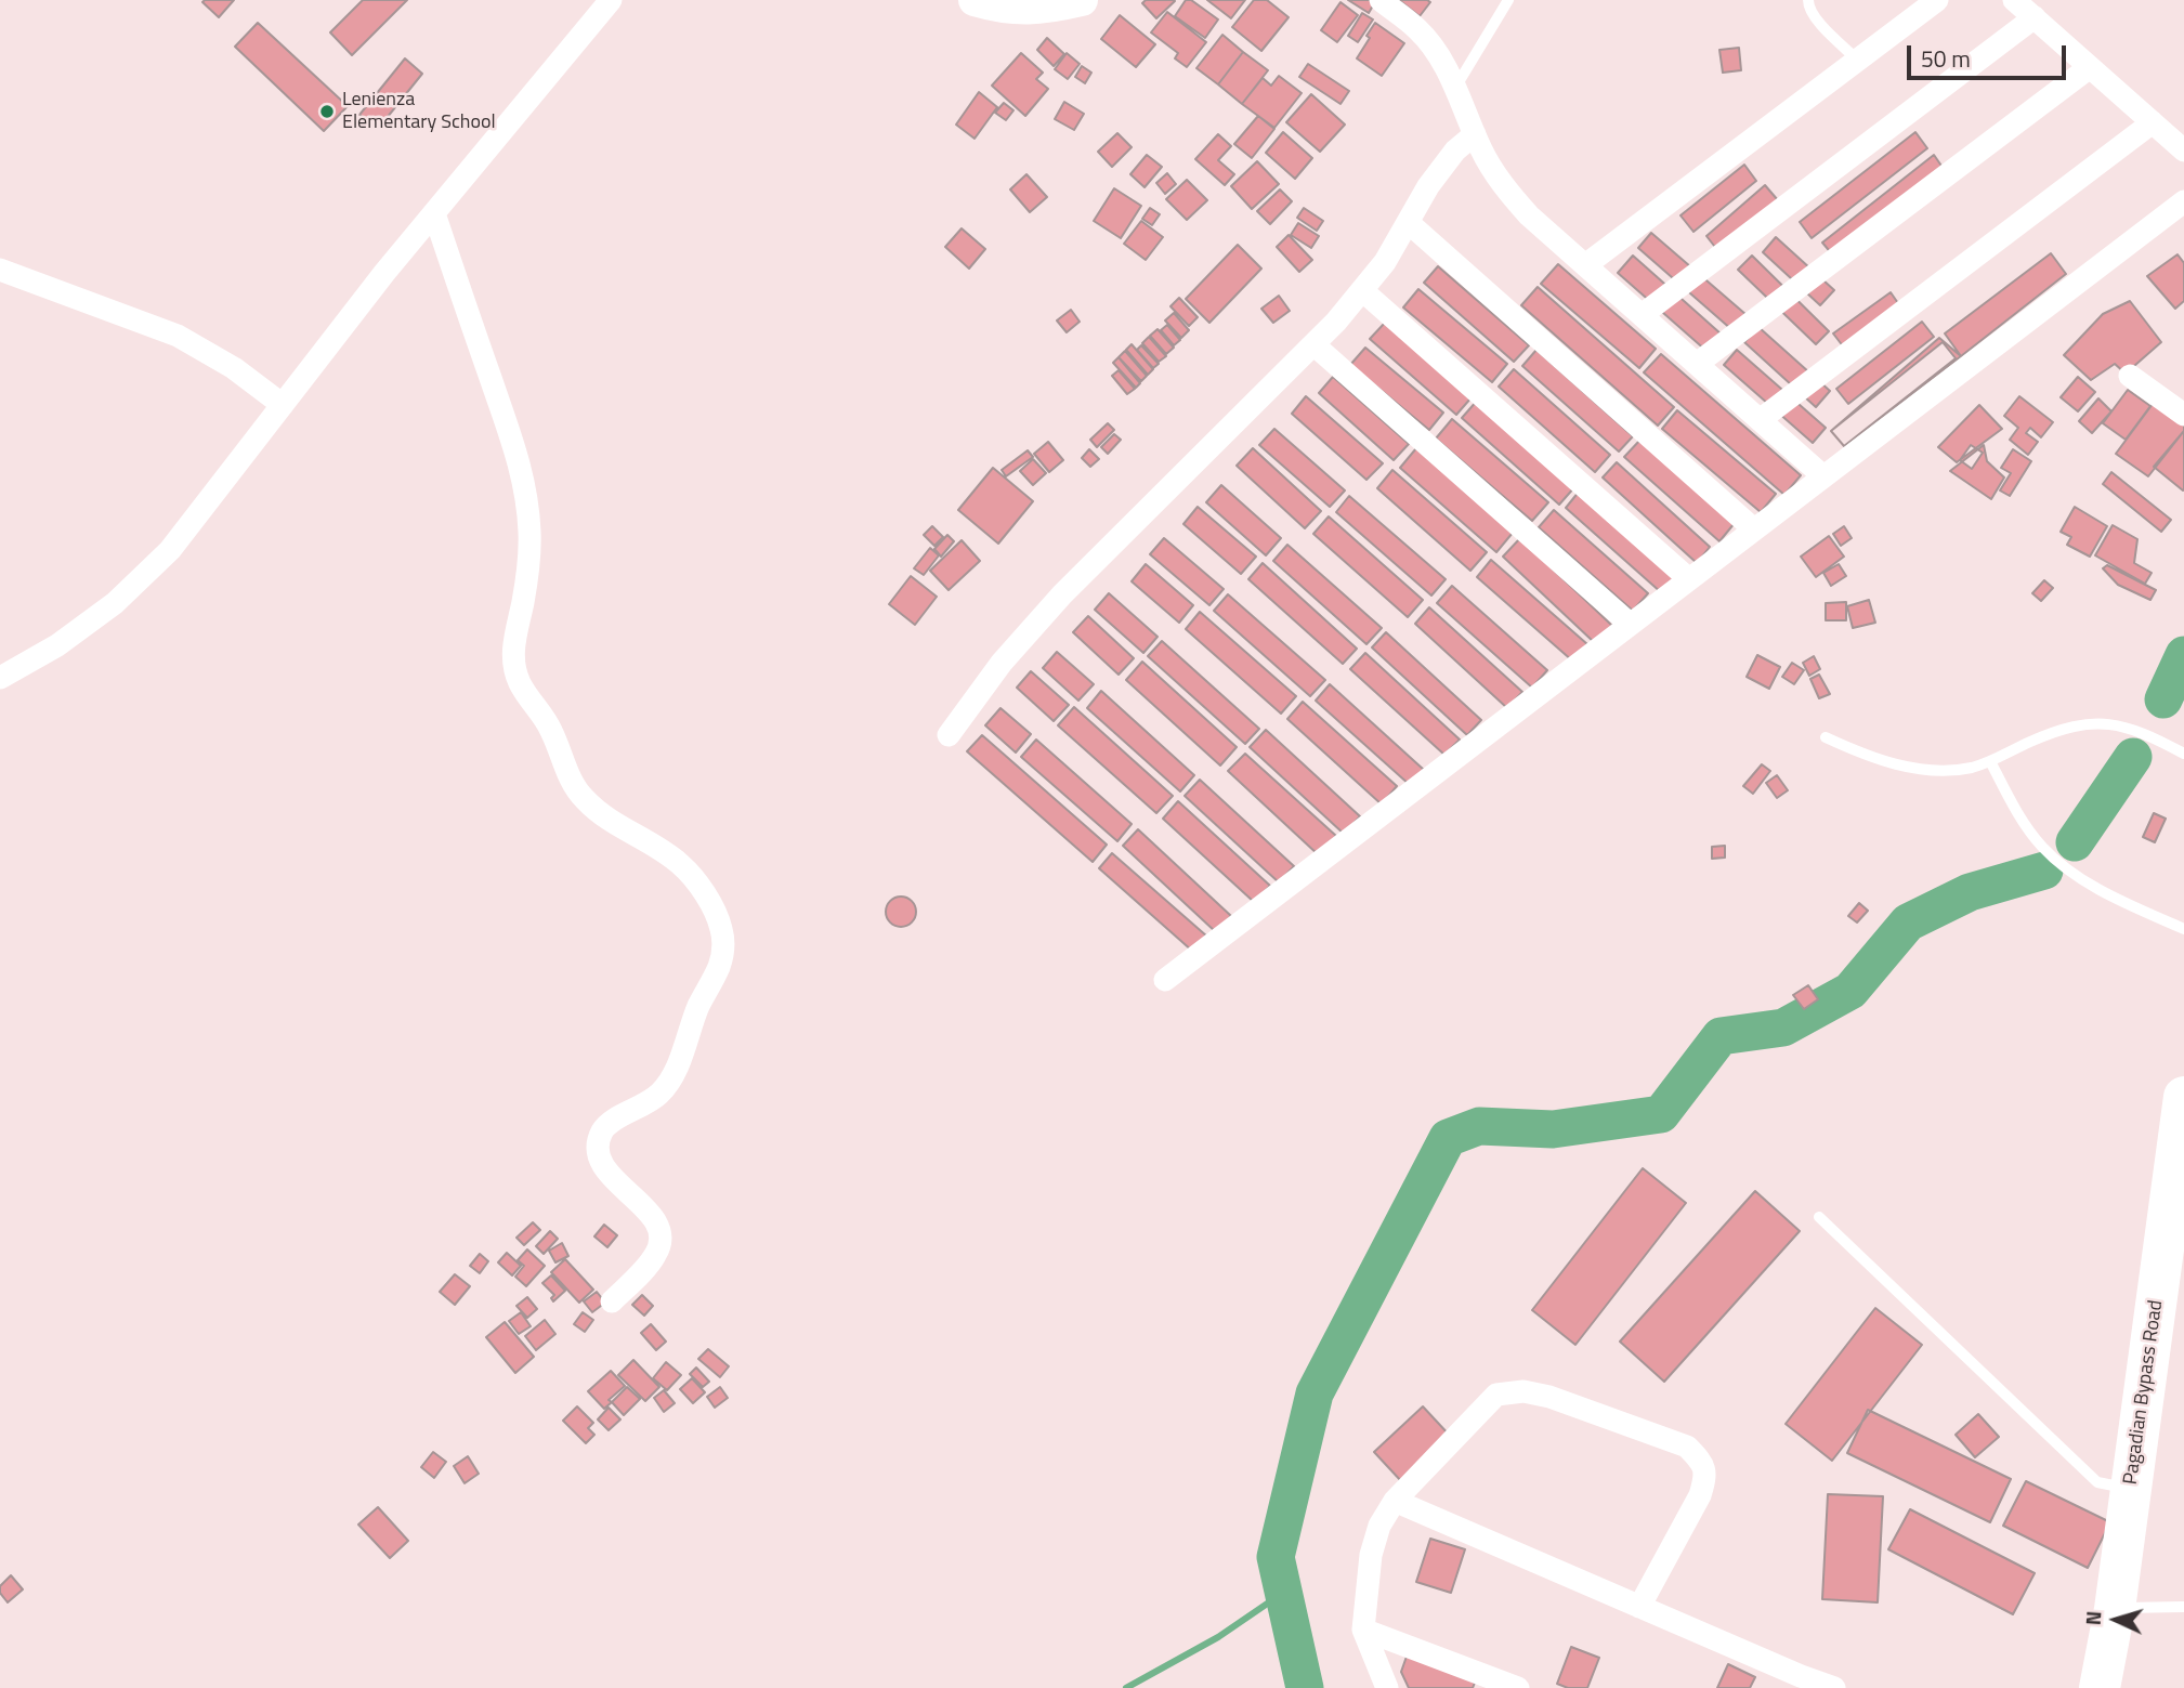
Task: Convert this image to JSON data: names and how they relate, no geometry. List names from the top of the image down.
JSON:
{
  "streets": {
    "highway": ["Pagadian Bypass Road"]
  },
  "places": ["Lenienza Elementary School"],
  "scale_bar": "50 m",
  "north": "left"
}
